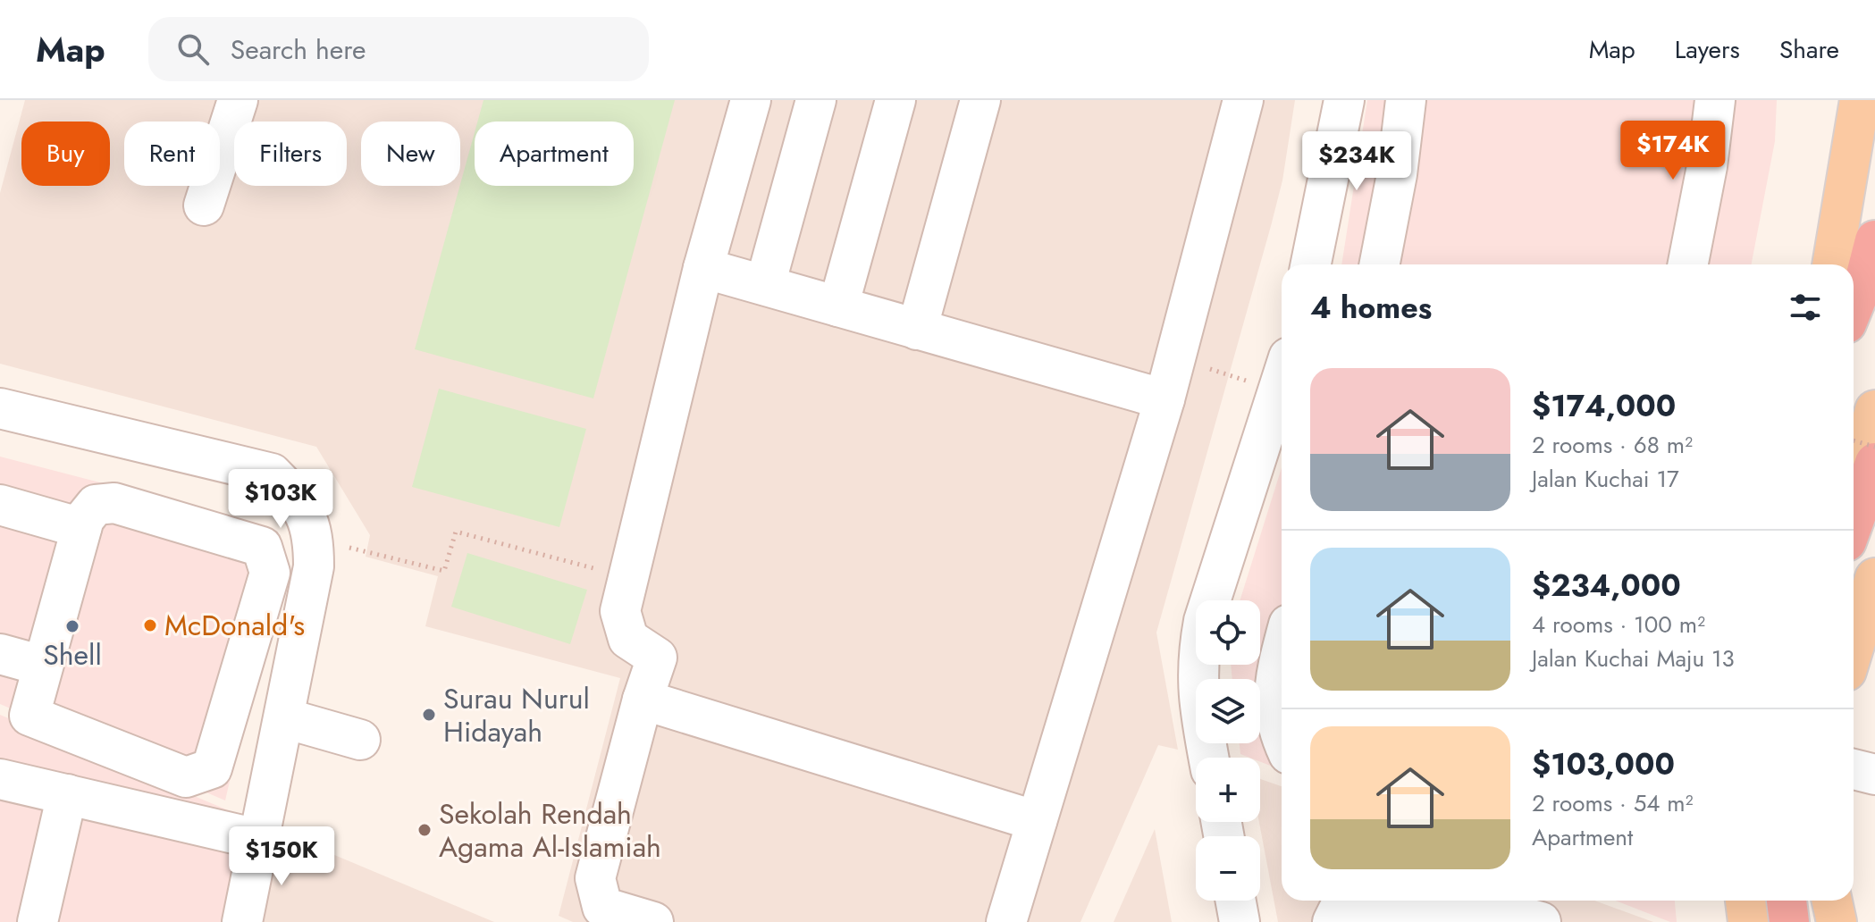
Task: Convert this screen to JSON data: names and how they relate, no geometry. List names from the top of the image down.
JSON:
{
  "places": [
    "McDonald's",
    "Shell",
    "Surau Nurul Hidayah",
    "Sekolah Rendah Agama Al-Islamiah"
  ],
  "page": {
    "header": "Map",
    "search": "Search here",
    "nav": ["Map", "Layers", "Share"],
    "price": [
      "$174K",
      "$234K",
      "$103K",
      "$150K"
    ],
    "chip": [
      "Buy",
      "Rent",
      "Filters",
      "New",
      "Apartment"
    ],
    "heading": "4 homes",
    "list": [
      {
        "name": "$174,000",
        "note": "2 rooms · 68 m² · Jalan Kuchai 17"
      },
      {
        "name": "$234,000",
        "note": "4 rooms · 100 m² · Jalan Kuchai Maju 13"
      },
      {
        "name": "$103,000",
        "note": "2 rooms · 54 m² · Apartment"
      }
    ],
    "map_buttons": ["+", "−"]
  }
}
